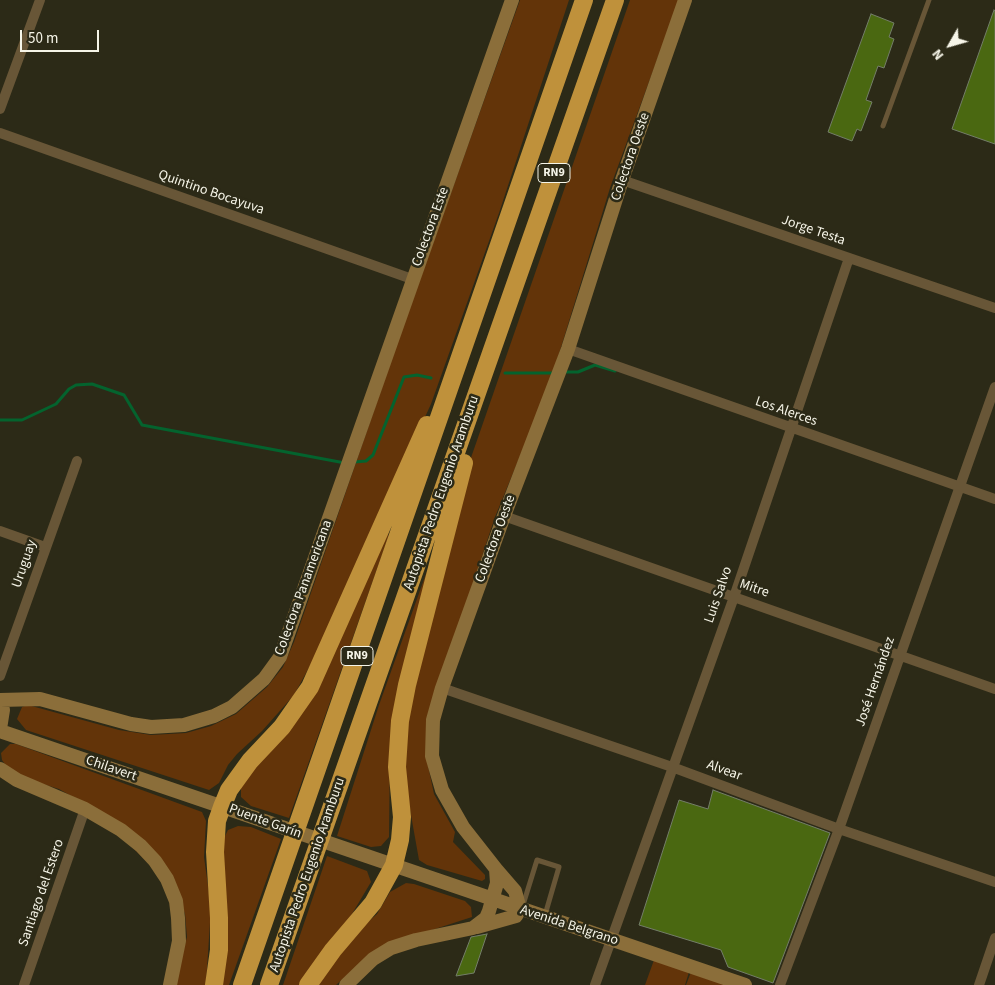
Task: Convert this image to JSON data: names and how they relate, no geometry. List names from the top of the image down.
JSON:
{
  "streets": {
    "highway": ["RN9", "Autopista Pedro Eugenio Aramburu"],
    "street": [
      "Colectora Oeste",
      "Quintino Bocayuva",
      "Colectora Este",
      "Jorge Testa",
      "Los Alerces",
      "Uruguay",
      "Colectora Panamericana",
      "Mitre",
      "Luis Salvo",
      "José Hernández",
      "Chilavert",
      "Alvear",
      "Puente Garín",
      "Santiago del Estero",
      "Avenida Belgrano"
    ]
  },
  "crossings": [
    ["Colectora Oeste", "Jorge Testa"],
    ["Colectora Oeste", "Los Alerces"],
    ["Colectora Oeste", "Mitre"],
    ["Colectora Oeste", "Alvear"],
    ["Colectora Oeste", "Avenida Belgrano"],
    ["Quintino Bocayuva", "Colectora Este"],
    ["Colectora Este", "Colectora Panamericana"],
    ["Jorge Testa", "Luis Salvo"],
    ["Los Alerces", "Luis Salvo"],
    ["Los Alerces", "José Hernández"],
    ["Colectora Panamericana", "Chilavert"],
    ["Mitre", "Luis Salvo"],
    ["Mitre", "José Hernández"],
    ["Luis Salvo", "Alvear"],
    ["Luis Salvo", "Avenida Belgrano"],
    ["José Hernández", "Alvear"],
    ["Chilavert", "Puente Garín"],
    ["Puente Garín", "Avenida Belgrano"]
  ],
  "scale_bar": "50 m",
  "north": "bottom left"
}
